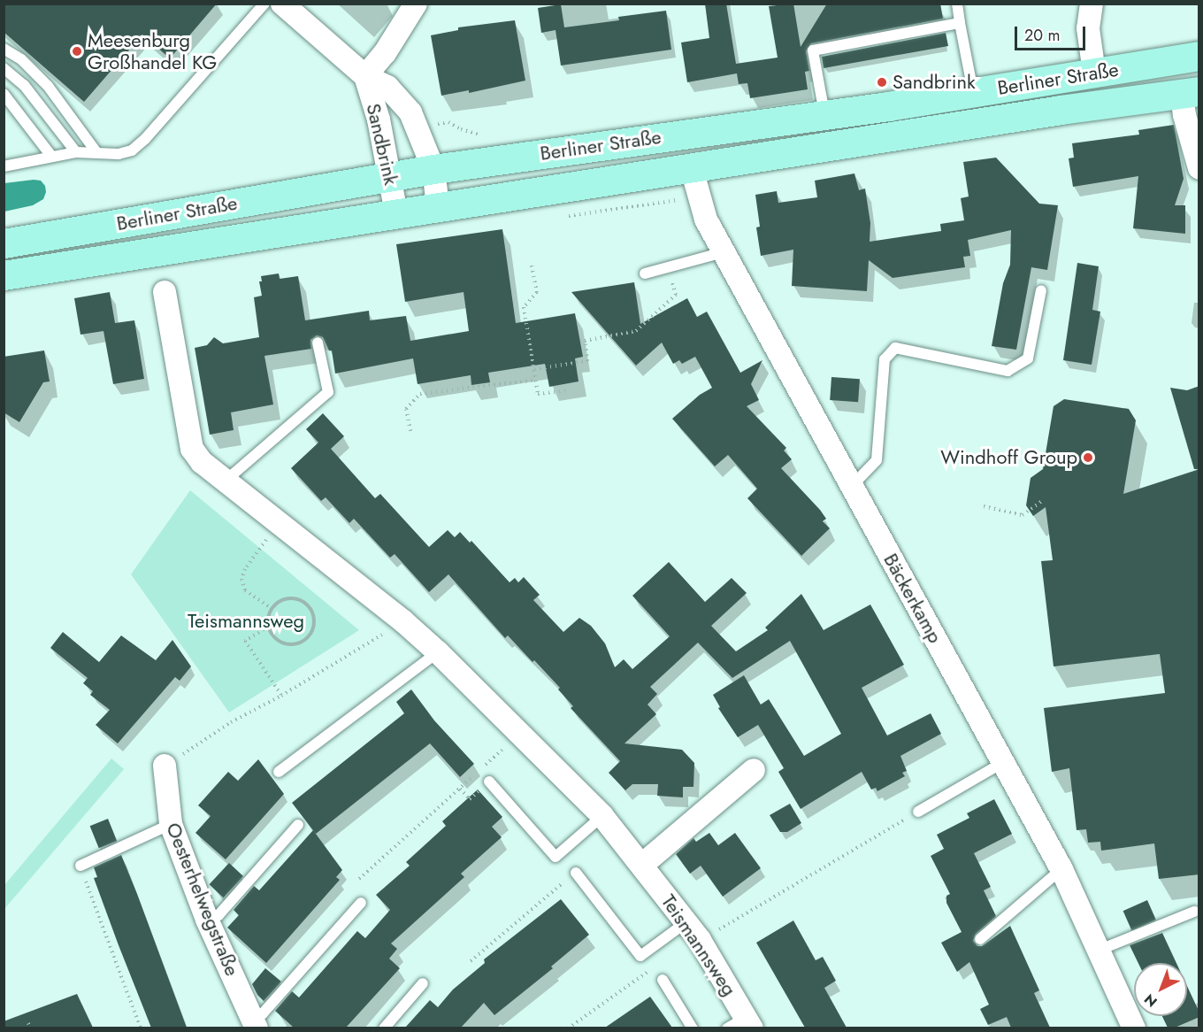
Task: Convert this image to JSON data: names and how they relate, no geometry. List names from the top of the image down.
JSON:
{
  "streets": {
    "main road": ["Berliner Straße"],
    "street": [
      "Sandbrink",
      "Bäckerkamp",
      "Oesterhelwegstraße",
      "Teismannsweg"
    ]
  },
  "crossings": [
    ["Berliner Straße", "Sandbrink"],
    ["Berliner Straße", "Bäckerkamp"]
  ],
  "parks": ["Teismannsweg"],
  "places": ["Meesenburg Großhandel KG", "Sandbrink", "Windhoff Group"],
  "scale_bar": "20 m",
  "north": "bottom left"
}
